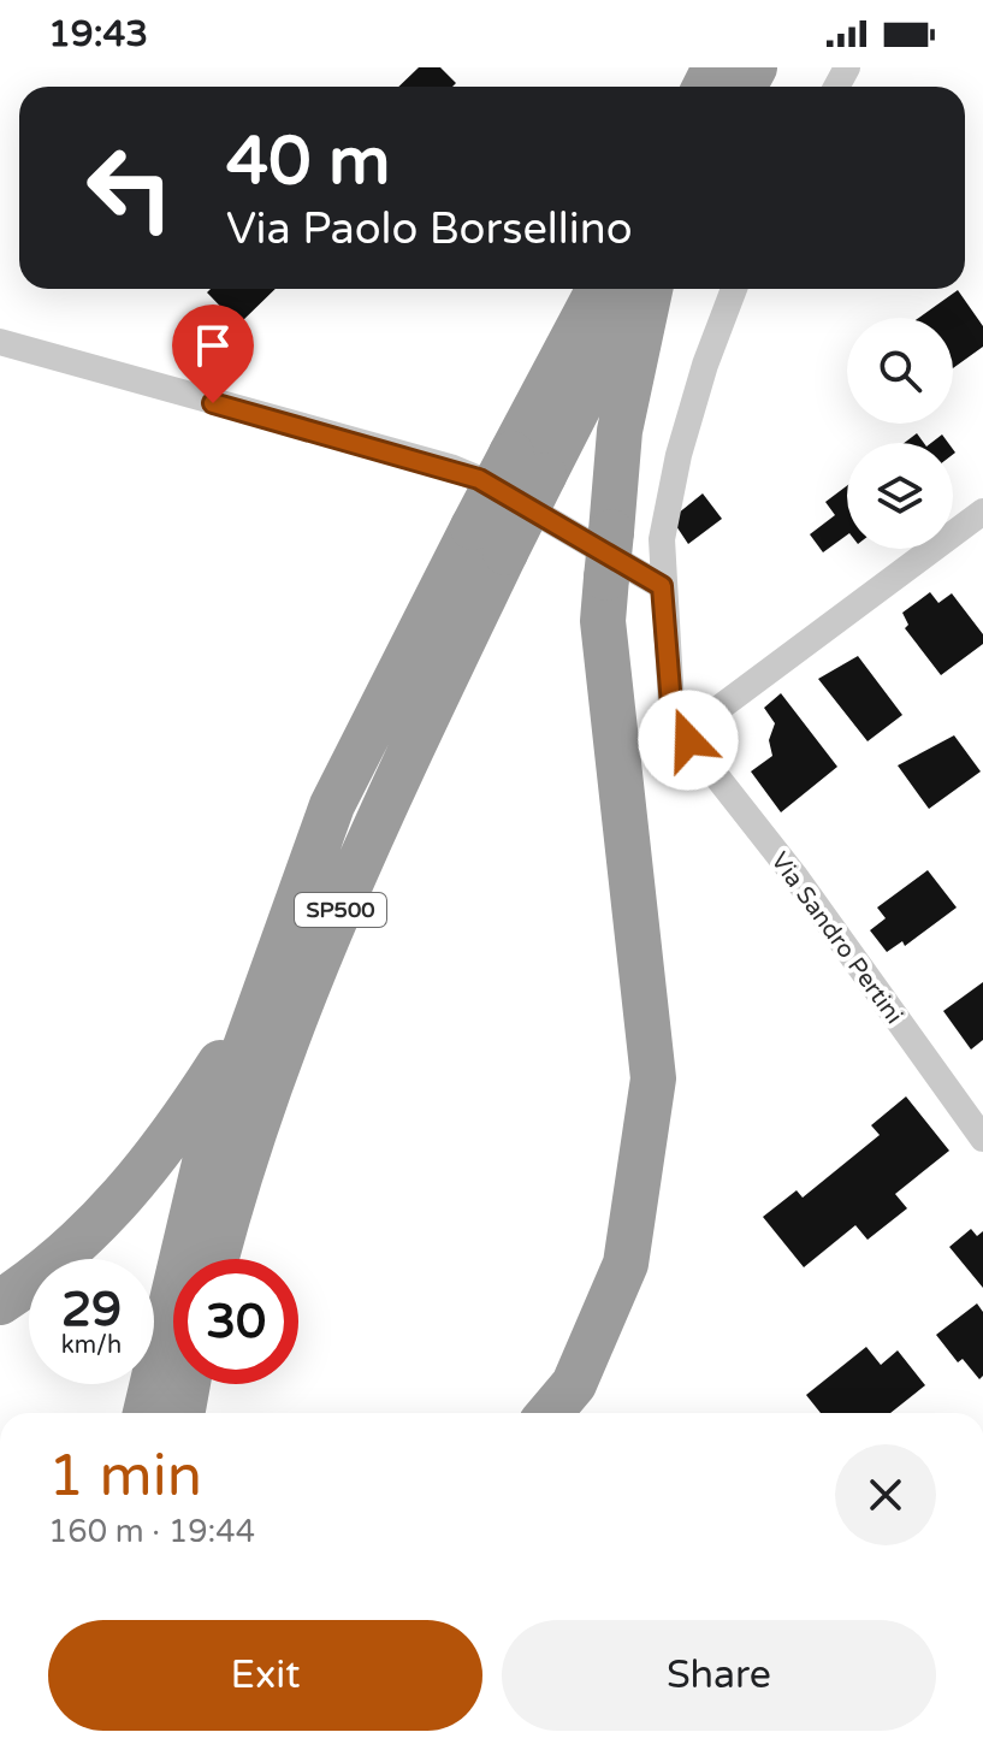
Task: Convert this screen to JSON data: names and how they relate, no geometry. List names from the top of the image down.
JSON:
{
  "streets": {
    "highway": ["SP500"],
    "street": ["Via Sandro Pertini"]
  },
  "page": {
    "status": "19:43",
    "turn": ["40 m", "Via Paolo Borsellino"],
    "speed": "29 km/h",
    "limit": "30",
    "heading": ["1 min", "160 m · 19:44"],
    "buttons": ["Exit", "Share"]
  }
}
